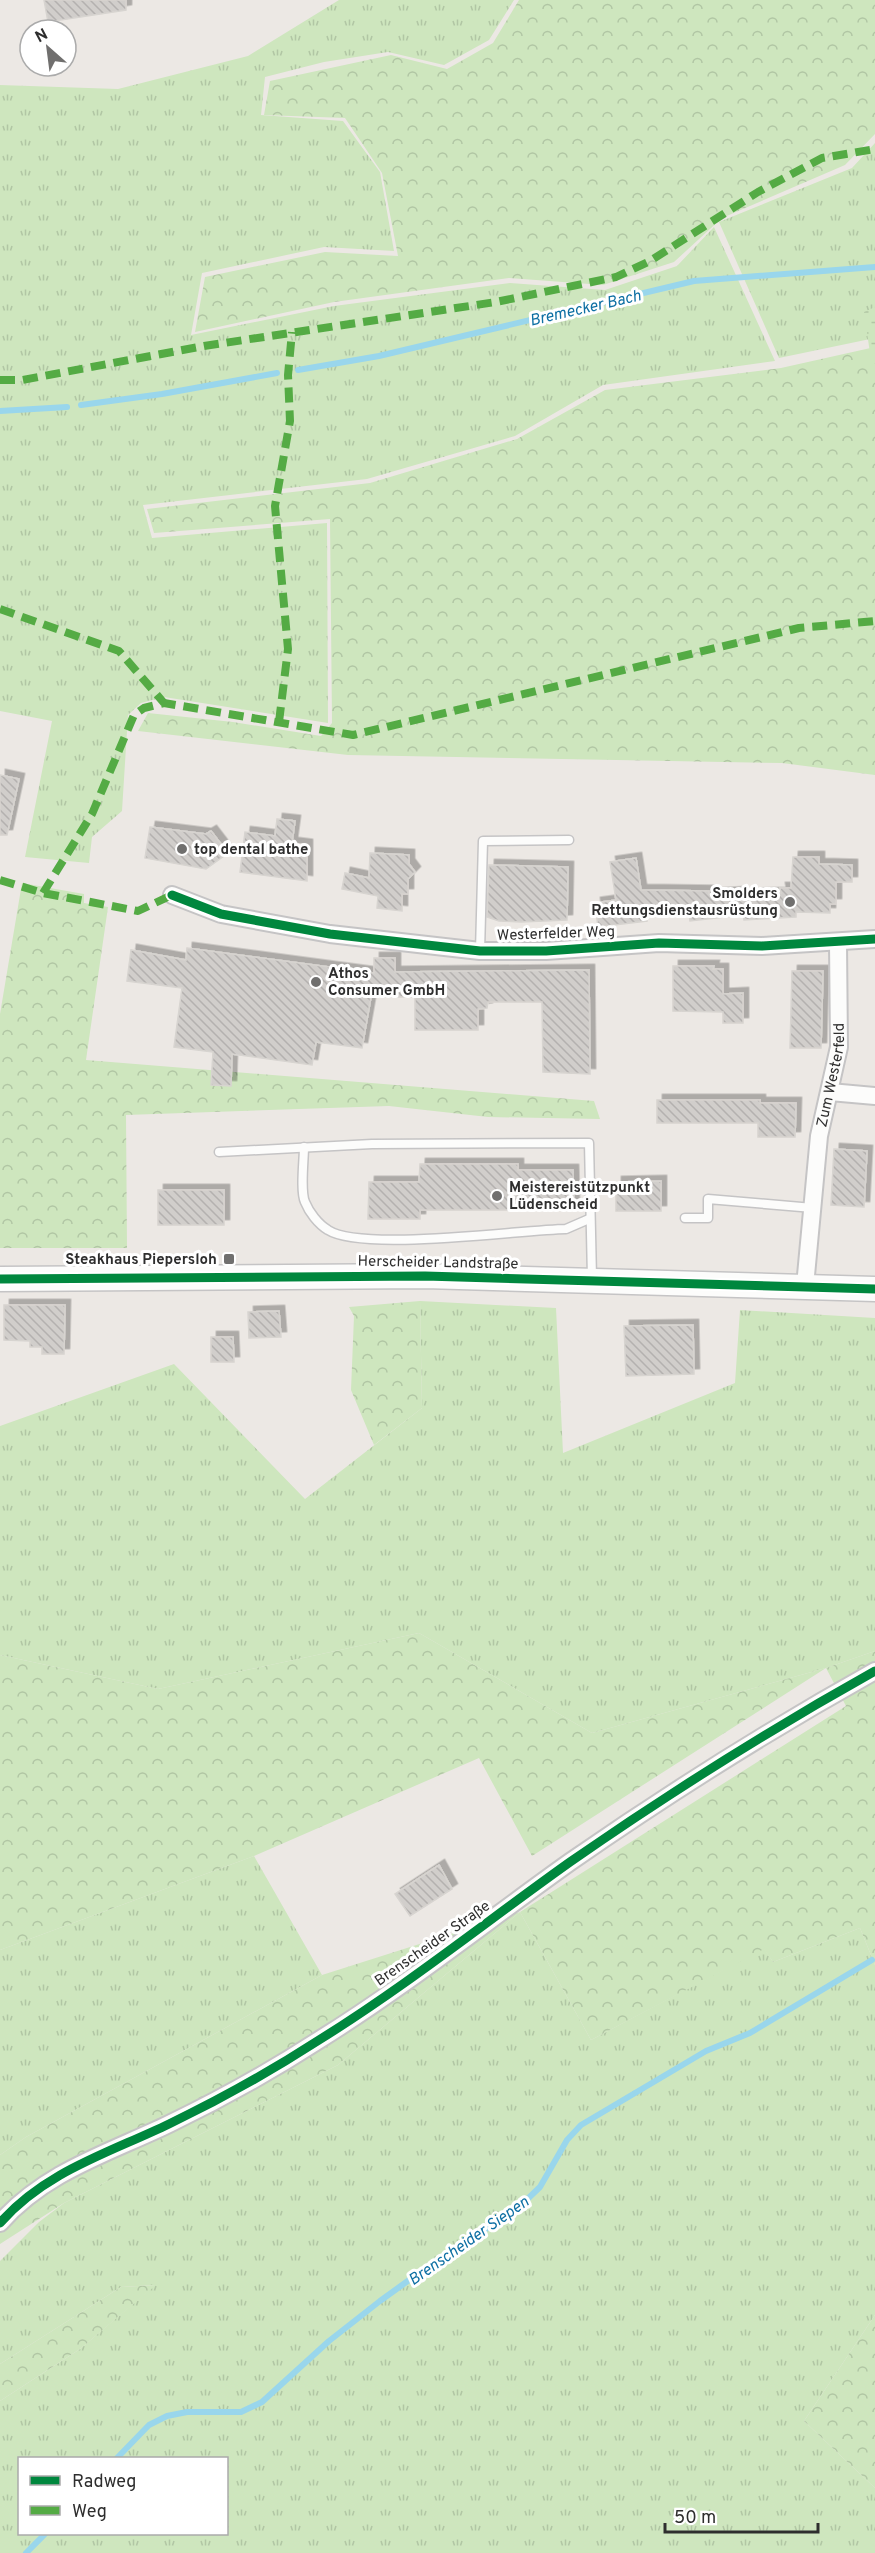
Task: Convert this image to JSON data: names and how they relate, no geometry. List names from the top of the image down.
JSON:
{
  "streets": {
    "main road": ["Herscheider Landstraße"],
    "street": ["Westerfelder Weg", "Zum Westerfeld", "Brenscheider Straße"]
  },
  "crossings": [
    ["Westerfelder Weg", "Zum Westerfeld"],
    ["Zum Westerfeld", "Herscheider Landstraße"]
  ],
  "water": ["Bremecker Bach", "Brenscheider Siepen"],
  "places": {
    "other": [
      "top dental bathe",
      "Smolders Rettungsdienstausrüstung",
      "Athos Consumer GmbH",
      "Meistereistützpunkt Lüdenscheid"
    ],
    "transit": ["Steakhaus Piepersloh"]
  },
  "legend": ["Radweg", "Weg"],
  "scale_bar": "50 m",
  "north": "top left"
}
